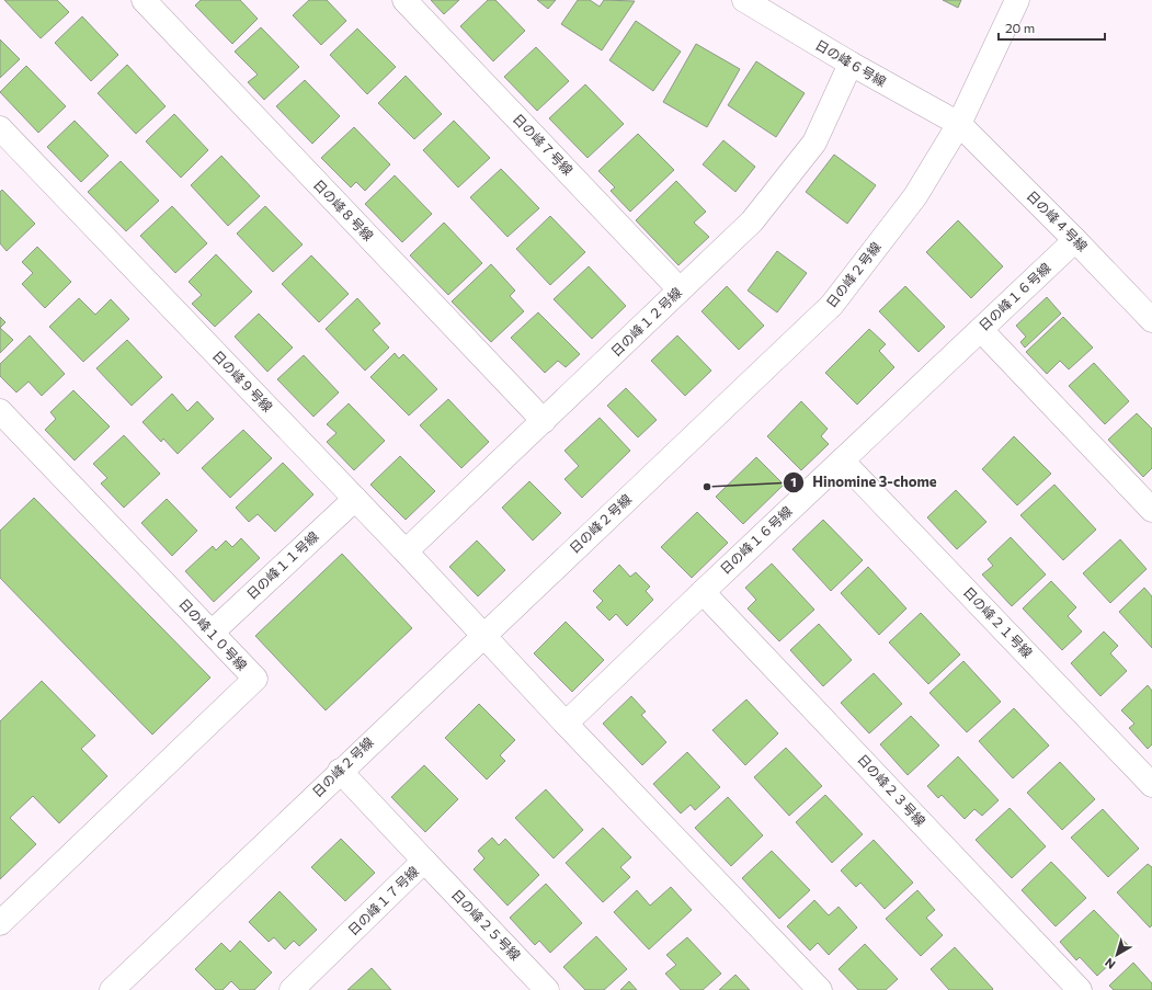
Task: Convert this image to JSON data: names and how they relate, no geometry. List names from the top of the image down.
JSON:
{
  "streets": {
    "street": [
      "日の峰６号線",
      "日の峰７号線",
      "日の峰８号線",
      "日の峰４号線",
      "日の峰２号線",
      "日の峰１６号線",
      "日の峰１２号線",
      "日の峰９号線",
      "日の峰１１号線",
      "日の峰２１号線",
      "日の峰１０号線",
      "日の峰２３号線",
      "日の峰１７号線",
      "日の峰２５号線"
    ]
  },
  "crossings": [
    ["日の峰６号線", "日の峰４号線"],
    ["日の峰６号線", "日の峰２号線"],
    ["日の峰６号線", "日の峰１２号線"],
    ["日の峰７号線", "日の峰１２号線"],
    ["日の峰８号線", "日の峰１２号線"],
    ["日の峰４号線", "日の峰２号線"],
    ["日の峰４号線", "日の峰１６号線"],
    ["日の峰２号線", "日の峰９号線"],
    ["日の峰２号線", "日の峰１７号線"],
    ["日の峰１６号線", "日の峰２１号線"],
    ["日の峰１６号線", "日の峰２３号線"],
    ["日の峰１２号線", "日の峰９号線"],
    ["日の峰９号線", "日の峰１１号線"],
    ["日の峰１１号線", "日の峰１０号線"],
    ["日の峰１７号線", "日の峰２５号線"]
  ],
  "places": ["Hinomine 3-chome"],
  "scale_bar": "20 m",
  "north": "bottom left"
}
